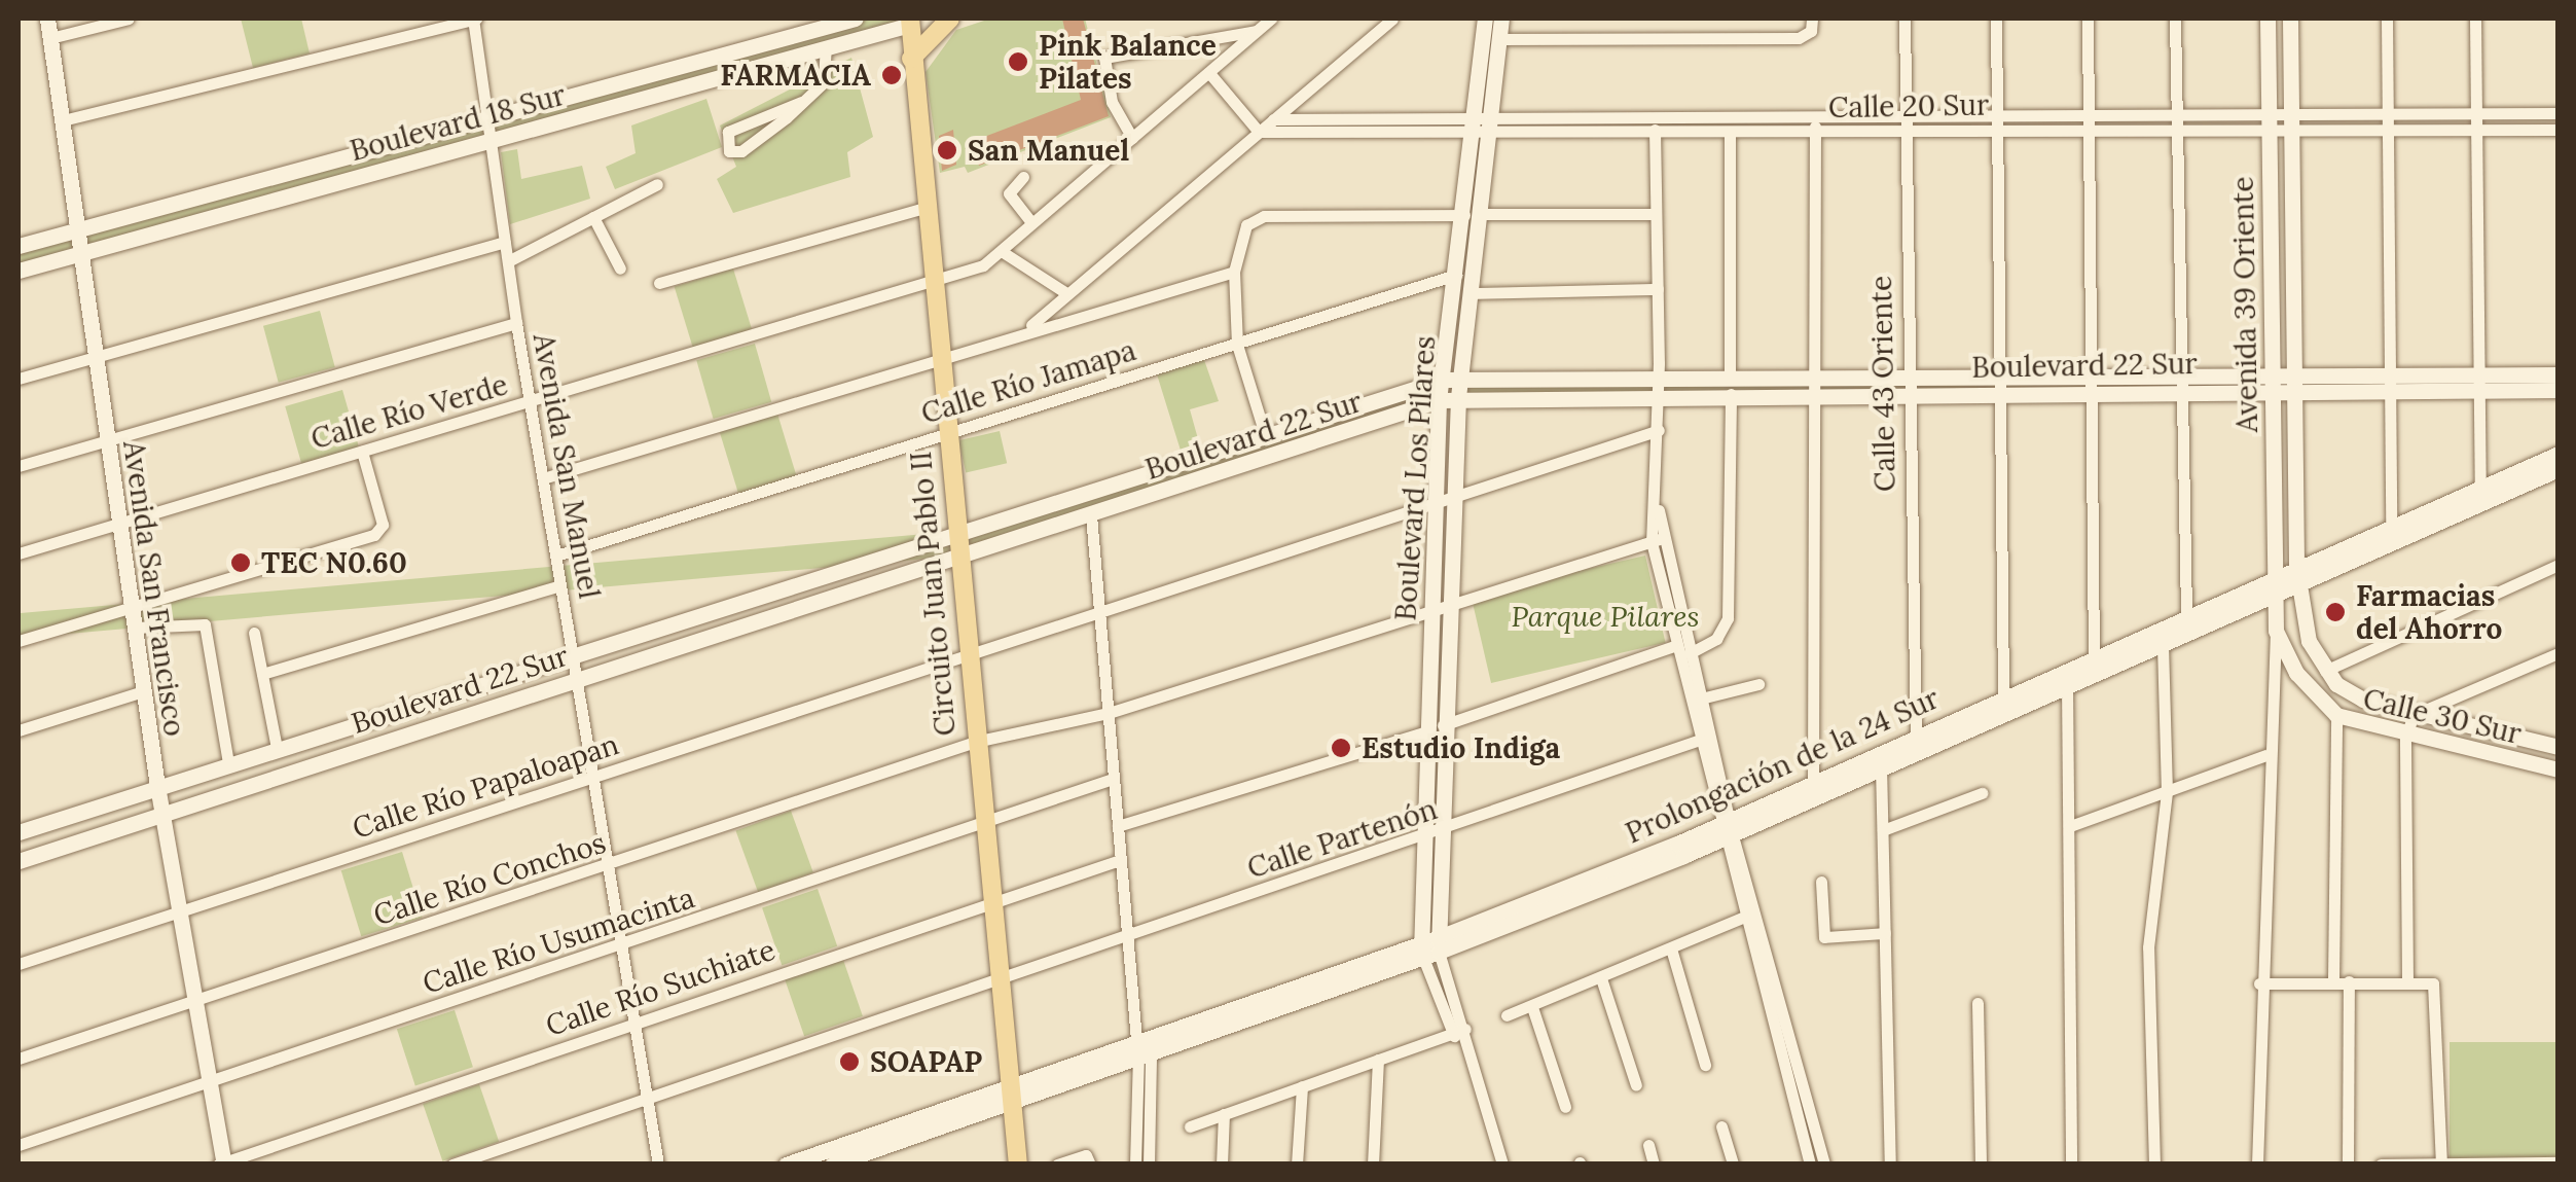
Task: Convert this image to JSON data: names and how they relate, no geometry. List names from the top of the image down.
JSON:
{
  "streets": {
    "main road": ["Circuito Juan Pablo II"],
    "street": [
      "Calle 20 Sur",
      "Boulevard 18 Sur",
      "Avenida 39 Oriente",
      "Boulevard 22 Sur",
      "Calle Río Jamapa",
      "Calle 43 Oriente",
      "Calle Río Verde",
      "Avenida San Manuel",
      "Boulevard Los Pilares",
      "Avenida San Francisco",
      "Calle 30 Sur",
      "Prolongación de la 24 Sur",
      "Calle Río Papaloapan",
      "Calle Partenón",
      "Calle Río Conchos",
      "Calle Río Usumacinta",
      "Calle Río Suchiate"
    ]
  },
  "crossings": [
    ["Calle 20 Sur", "Avenida 39 Oriente"],
    ["Calle 20 Sur", "Calle 43 Oriente"],
    ["Calle 20 Sur", "Boulevard Los Pilares"],
    ["Boulevard 18 Sur", "Avenida San Manuel"],
    ["Boulevard 18 Sur", "Avenida San Francisco"],
    ["Boulevard 18 Sur", "Circuito Juan Pablo II"],
    ["Avenida 39 Oriente", "Boulevard 22 Sur"],
    ["Avenida 39 Oriente", "Calle 30 Sur"],
    ["Avenida 39 Oriente", "Prolongación de la 24 Sur"],
    ["Boulevard 22 Sur", "Calle 43 Oriente"],
    ["Boulevard 22 Sur", "Avenida San Manuel"],
    ["Boulevard 22 Sur", "Boulevard Los Pilares"],
    ["Boulevard 22 Sur", "Avenida San Francisco"],
    ["Boulevard 22 Sur", "Circuito Juan Pablo II"],
    ["Calle Río Jamapa", "Avenida San Manuel"],
    ["Calle Río Jamapa", "Boulevard Los Pilares"],
    ["Calle Río Jamapa", "Circuito Juan Pablo II"],
    ["Calle 43 Oriente", "Prolongación de la 24 Sur"],
    ["Calle Río Verde", "Avenida San Manuel"],
    ["Calle Río Verde", "Avenida San Francisco"],
    ["Calle Río Verde", "Circuito Juan Pablo II"],
    ["Avenida San Manuel", "Calle Río Papaloapan"],
    ["Avenida San Manuel", "Calle Partenón"],
    ["Avenida San Manuel", "Calle Río Conchos"],
    ["Avenida San Manuel", "Calle Río Usumacinta"],
    ["Avenida San Manuel", "Calle Río Suchiate"],
    ["Boulevard Los Pilares", "Prolongación de la 24 Sur"],
    ["Boulevard Los Pilares", "Calle Río Papaloapan"],
    ["Boulevard Los Pilares", "Calle Partenón"],
    ["Boulevard Los Pilares", "Calle Río Conchos"],
    ["Avenida San Francisco", "Calle Río Papaloapan"],
    ["Avenida San Francisco", "Calle Río Conchos"],
    ["Avenida San Francisco", "Calle Río Usumacinta"],
    ["Avenida San Francisco", "Calle Río Suchiate"],
    ["Circuito Juan Pablo II", "Prolongación de la 24 Sur"],
    ["Circuito Juan Pablo II", "Calle Río Papaloapan"],
    ["Circuito Juan Pablo II", "Calle Partenón"],
    ["Circuito Juan Pablo II", "Calle Río Conchos"],
    ["Circuito Juan Pablo II", "Calle Río Usumacinta"],
    ["Circuito Juan Pablo II", "Calle Río Suchiate"],
    ["Calle 30 Sur", "Prolongación de la 24 Sur"]
  ],
  "parks": ["Parque Pilares"],
  "places": [
    "Pink Balance Pilates",
    "FARMACIA",
    "San Manuel",
    "TEC N0.60",
    "Farmacias del Ahorro",
    "Estudio Indiga",
    "SOAPAP"
  ]
}
